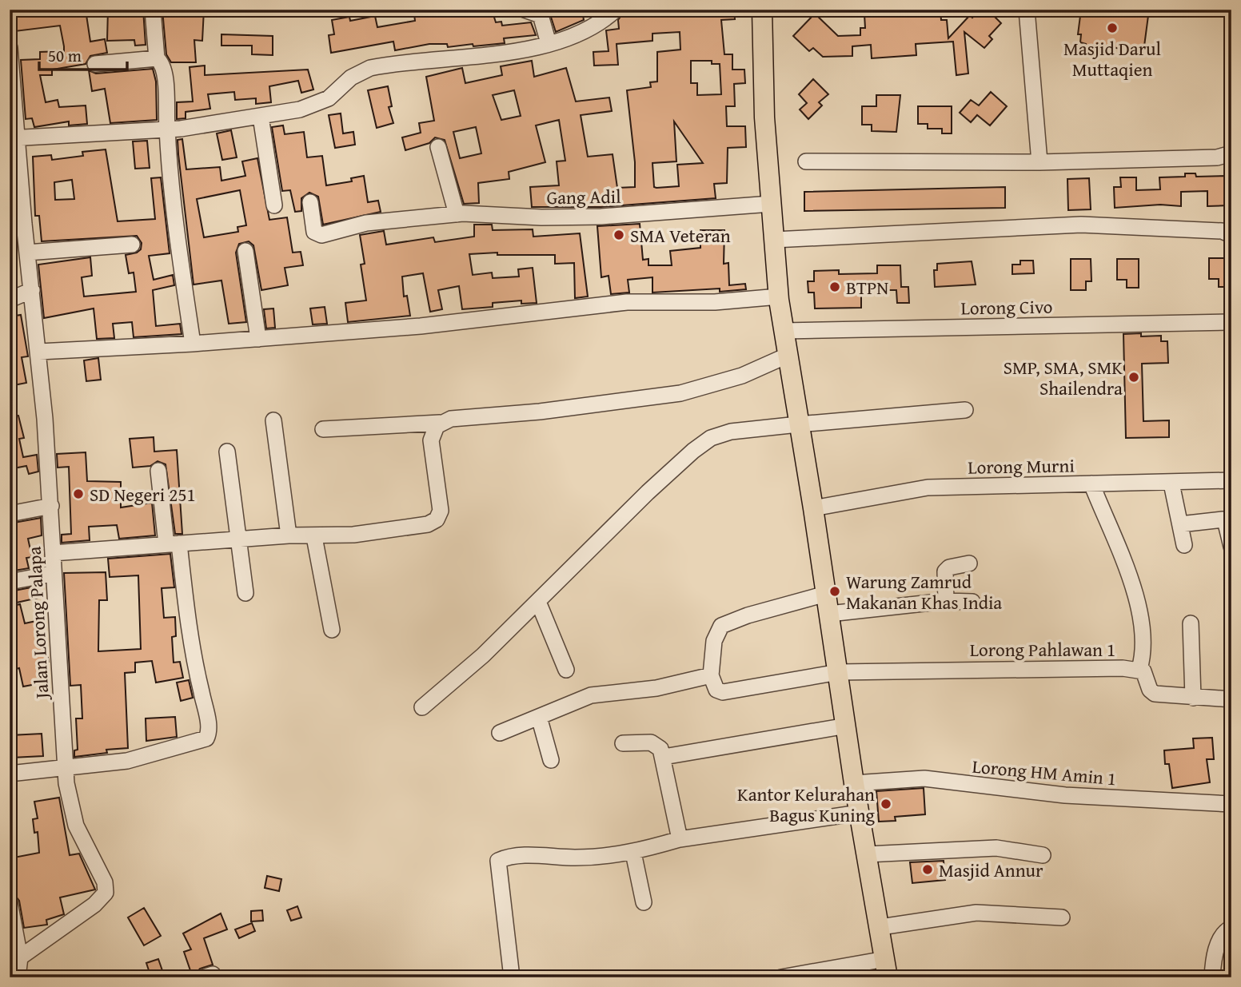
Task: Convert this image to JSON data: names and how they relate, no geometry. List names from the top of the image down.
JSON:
{
  "streets": {
    "street": [
      "Gang Adil",
      "Lorong Civo",
      "Lorong Murni",
      "Jalan Lorong Palapa",
      "Lorong Pahlawan 1",
      "Lorong HM Amin 1"
    ]
  },
  "places": [
    "Masjid Darul Muttaqien",
    "SMA Veteran",
    "BTPN",
    "SMP, SMA, SMK Shailendra",
    "SD Negeri 251",
    "Warung Zamrud Makanan Khas India",
    "Kantor Kelurahan Bagus Kuning",
    "Masjid Annur"
  ],
  "scale_bar": "50 m"
}
